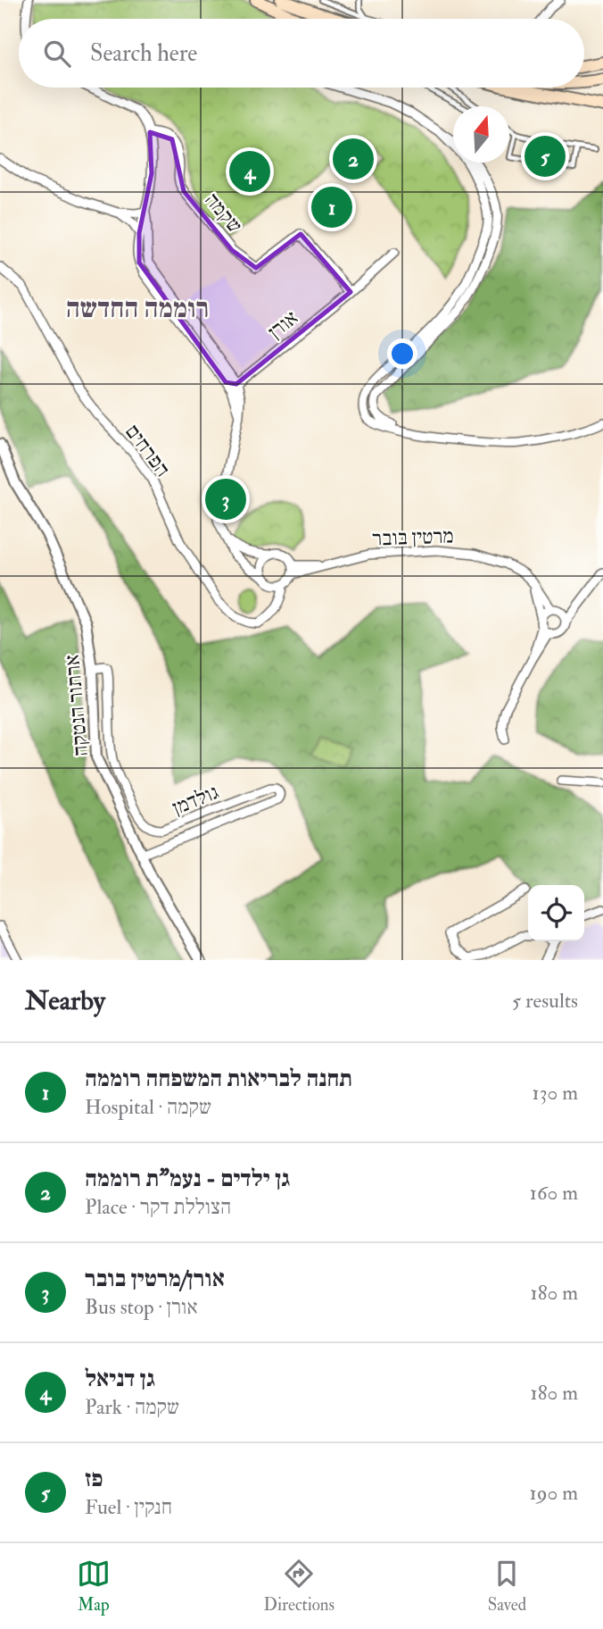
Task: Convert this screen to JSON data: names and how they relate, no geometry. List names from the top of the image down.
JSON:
{
  "streets": {
    "street": [
      "שקמה",
      "אורן",
      "הפרחים",
      "מרטין בובר",
      "ארתור הנטקה",
      "גולדמן"
    ]
  },
  "crossings": [
    ["שקמה", "אורן"],
    ["ארתור הנטקה", "גולדמן"]
  ],
  "districts": ["רוממה החדשה"],
  "north": "top",
  "page": {
    "search": "Search here",
    "pins": [
      "5",
      "2",
      "4",
      "1",
      "3"
    ],
    "heading": ["Nearby", "5 results"],
    "list": [
      {
        "mark": "1",
        "name": "תחנה לבריאות המשפחה רוממה",
        "note": "Hospital · שקמה",
        "value": "130 m"
      },
      {
        "mark": "2",
        "name": "גן ילדים - נעמ\"ת רוממה",
        "note": "Place · הצוללת דקר",
        "value": "160 m"
      },
      {
        "mark": "3",
        "name": "אורן/מרטין בובר",
        "note": "Bus stop · אורן",
        "value": "180 m"
      },
      {
        "mark": "4",
        "name": "גן דניאל",
        "note": "Park · שקמה",
        "value": "180 m"
      },
      {
        "mark": "5",
        "name": "פז",
        "note": "Fuel · חנקין",
        "value": "190 m"
      }
    ],
    "nav": ["Map", "Directions", "Saved"]
  }
}
